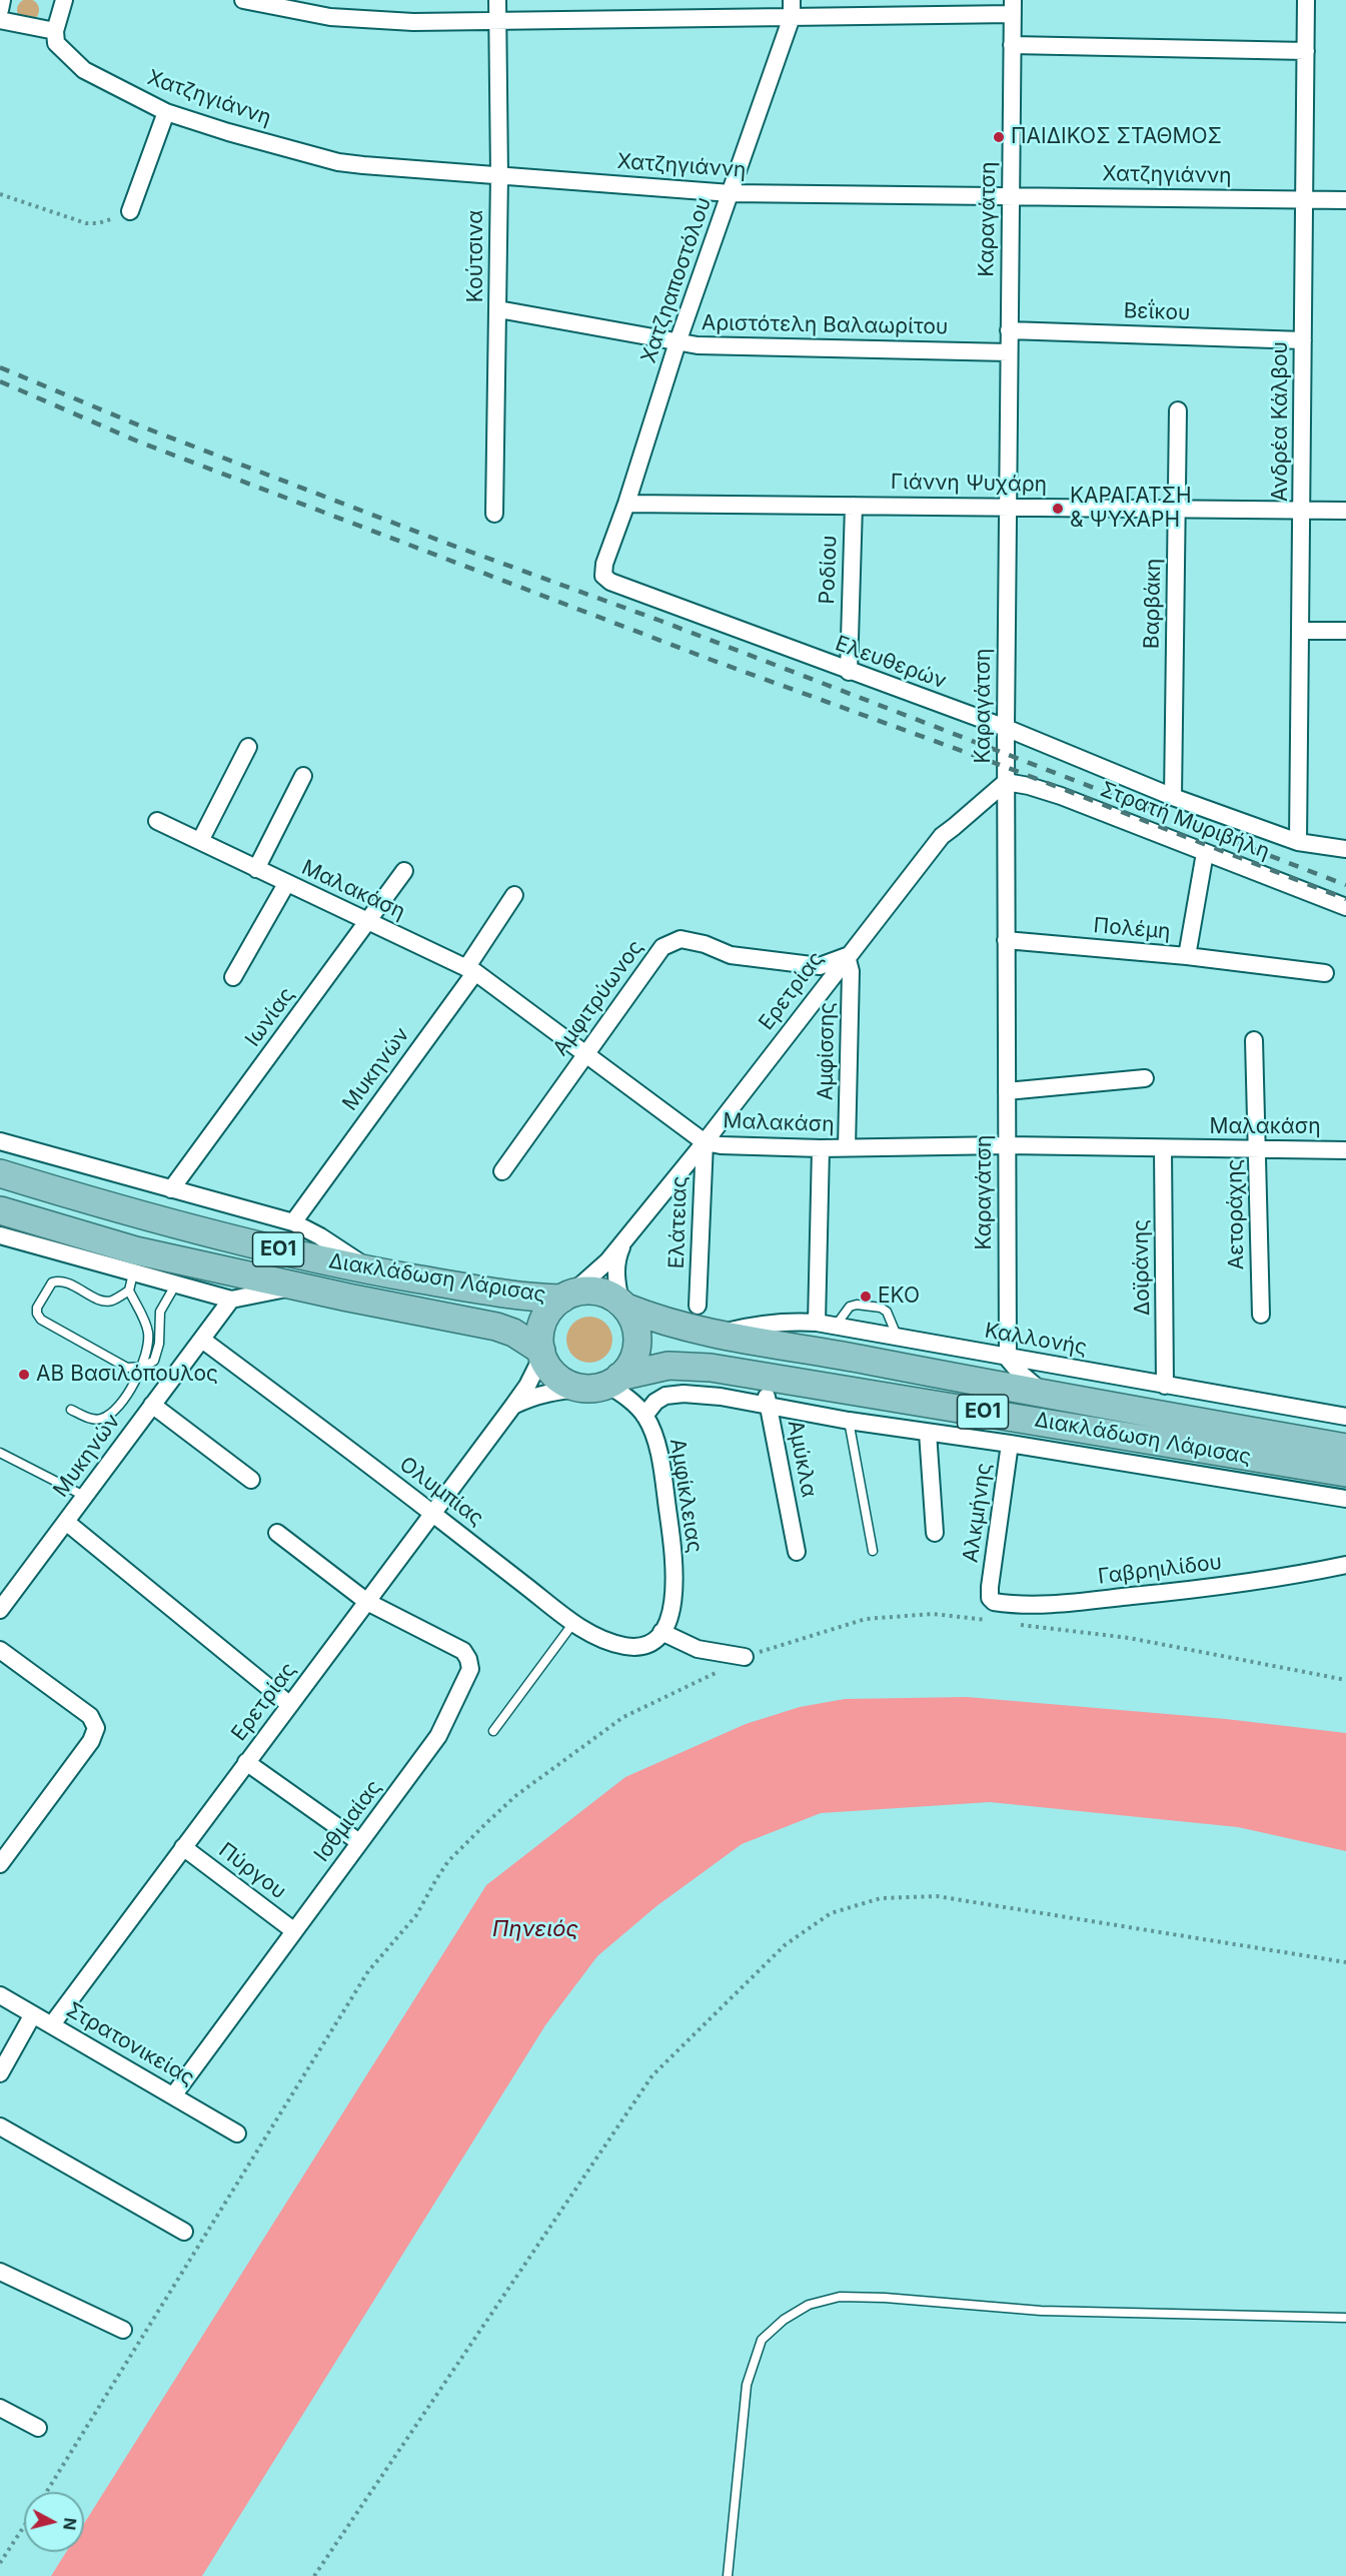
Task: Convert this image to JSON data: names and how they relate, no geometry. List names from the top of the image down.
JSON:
{
  "streets": {
    "main road": ["ΕΟ1", "Διακλάδωση Λάρισας"],
    "street": [
      "Χατζηγιάννη",
      "Καραγάτση",
      "Κούτσινα",
      "Χατζηαποστόλου",
      "Βεΐκου",
      "Αριστότελη Βαλαωρίτου",
      "Ανδρέα Κάλβου",
      "Γιάννη Ψυχάρη",
      "Ροδίου",
      "Βαρβάκη",
      "Ελευθερών",
      "Στρατή Μυριβήλη",
      "Μαλακάση",
      "Πολέμη",
      "Ερετρίας",
      "Αμφιτρύωνος",
      "Ιωνίας",
      "Αμφίσσης",
      "Μυκηνών",
      "Αετοράχης",
      "Ελάτειας",
      "Δοϊράνης",
      "Καλλoνής",
      "Αμύκλα",
      "Ολυμπίας",
      "Αμφίκλειας",
      "Αλκμήνης",
      "Γαβρηιλίδου",
      "Ισθμιαίας",
      "Πύργου",
      "Στρατονικείας"
    ]
  },
  "crossings": [
    ["Χατζηγιάννη", "Καραγάτση"],
    ["Χατζηγιάννη", "Κούτσινα"],
    ["Χατζηγιάννη", "Χατζηαποστόλου"],
    ["Χατζηγιάννη", "Ανδρέα Κάλβου"],
    ["Καραγάτση", "Βεΐκου"],
    ["Καραγάτση", "Αριστότελη Βαλαωρίτου"],
    ["Καραγάτση", "Γιάννη Ψυχάρη"],
    ["Καραγάτση", "Ελευθερών"],
    ["Καραγάτση", "Στρατή Μυριβήλη"],
    ["Καραγάτση", "Μαλακάση"],
    ["Καραγάτση", "Πολέμη"],
    ["Καραγάτση", "Ερετρίας"],
    ["Καραγάτση", "Καλλoνής"],
    ["Κούτσινα", "Αριστότελη Βαλαωρίτου"],
    ["Χατζηαποστόλου", "Αριστότελη Βαλαωρίτου"],
    ["Χατζηαποστόλου", "Γιάννη Ψυχάρη"],
    ["Χατζηαποστόλου", "Ελευθερών"],
    ["Βεΐκου", "Ανδρέα Κάλβου"],
    ["Ανδρέα Κάλβου", "Γιάννη Ψυχάρη"],
    ["Ανδρέα Κάλβου", "Ελευθερών"],
    ["Γιάννη Ψυχάρη", "Ροδίου"],
    ["Γιάννη Ψυχάρη", "Βαρβάκη"],
    ["Ροδίου", "Ελευθερών"],
    ["Βαρβάκη", "Ελευθερών"],
    ["Στρατή Μυριβήλη", "Ερετρίας"],
    ["Μαλακάση", "Ερετρίας"],
    ["Μαλακάση", "Αμφιτρύωνος"],
    ["Μαλακάση", "Ιωνίας"],
    ["Μαλακάση", "Αμφίσσης"],
    ["Μαλακάση", "Μυκηνών"],
    ["Μαλακάση", "Αετοράχης"],
    ["Μαλακάση", "Ελάτειας"],
    ["Μαλακάση", "Δοϊράνης"],
    ["Ερετρίας", "Αμφιτρύωνος"],
    ["Ερετρίας", "Αμφίσσης"],
    ["Ερετρίας", "Ελάτειας"],
    ["Ερετρίας", "ΕΟ1"],
    ["Ερετρίας", "Διακλάδωση Λάρισας"],
    ["Ερετρίας", "Ολυμπίας"],
    ["Ερετρίας", "Αμφίκλειας"],
    ["Ερετρίας", "Ισθμιαίας"],
    ["Ερετρίας", "Πύργου"],
    ["Ερετρίας", "Στρατονικείας"],
    ["Αμφιτρύωνος", "Αμφίσσης"],
    ["Μυκηνών", "Ολυμπίας"],
    ["ΕΟ1", "Διακλάδωση Λάρισας"],
    ["ΕΟ1", "Αμφίκλειας"],
    ["Δοϊράνης", "Καλλoνής"],
    ["Διακλάδωση Λάρισας", "Καλλoνής"],
    ["Διακλάδωση Λάρισας", "Αμύκλα"],
    ["Διακλάδωση Λάρισας", "Αμφίκλειας"],
    ["Ολυμπίας", "Αμφίκλειας"],
    ["Αλκμήνης", "Γαβρηιλίδου"],
    ["Ισθμιαίας", "Πύργου"],
    ["Ισθμιαίας", "Στρατονικείας"]
  ],
  "water": ["Πηνειός"],
  "places": [
    "ΠΑΙΔΙΚΟΣ ΣΤΑΘΜΟΣ",
    "ΚΑΡΑΓΑΤΣΗ & ΨΥΧΑΡΗ",
    "EKO",
    "ΑΒ Βασιλόπουλος"
  ],
  "north": "right"
}
